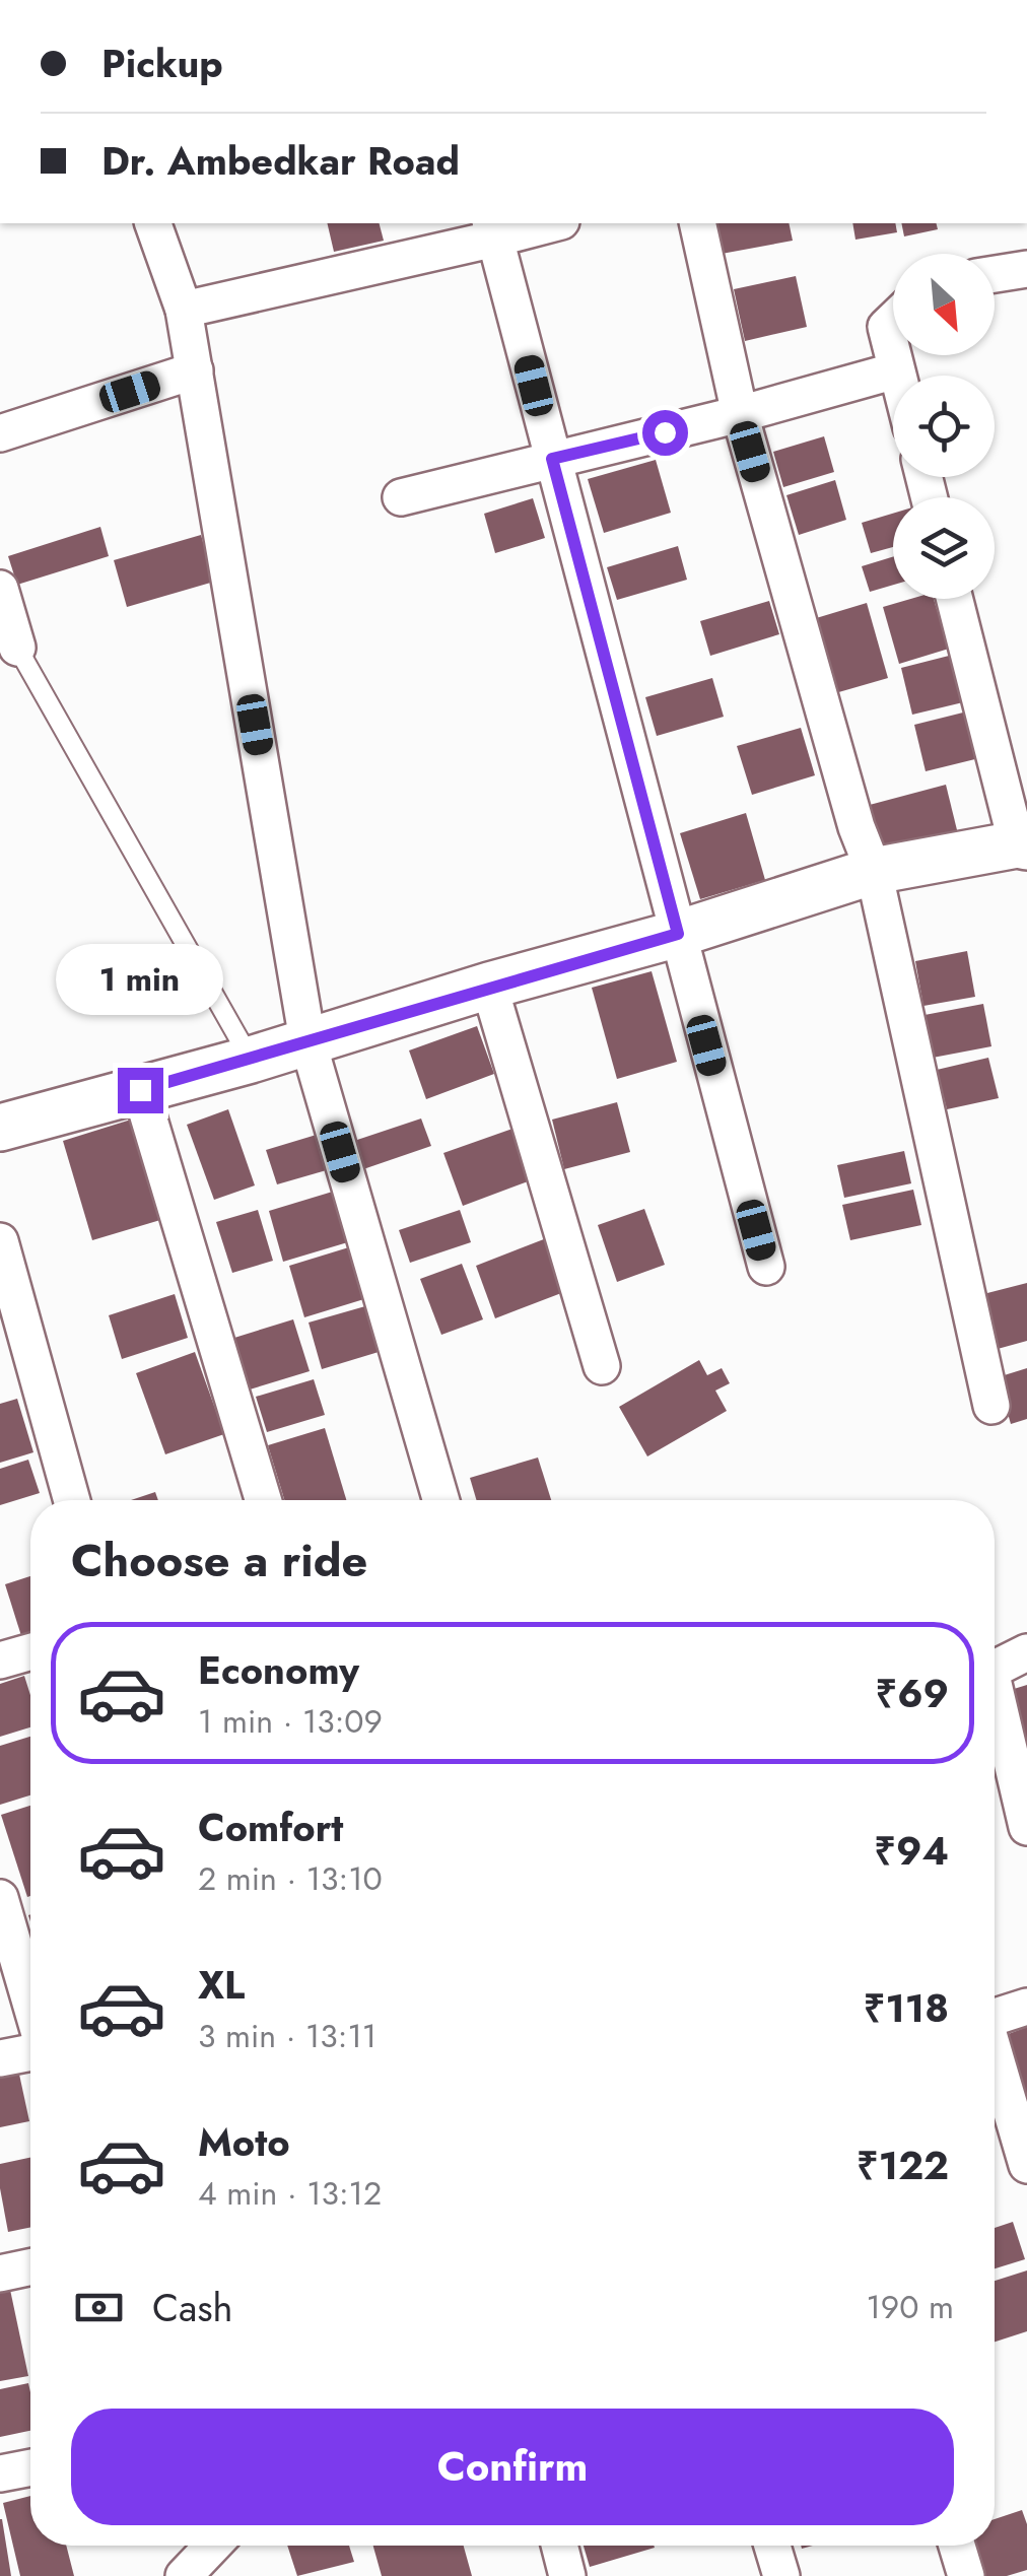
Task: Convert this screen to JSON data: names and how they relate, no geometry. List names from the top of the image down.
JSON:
{
  "north": "bottom right",
  "page": {
    "banner": ["Pickup", "Dr. Ambedkar Road"],
    "bubble": "1 min",
    "heading": "Choose a ride",
    "list": [
      {
        "name": "Economy",
        "note": "1 min · 13:09",
        "value": "₹69"
      },
      {
        "name": "Comfort",
        "note": "2 min · 13:10",
        "value": "₹94"
      },
      {
        "name": "XL",
        "note": "3 min · 13:11",
        "value": "₹118"
      },
      {
        "name": "Moto",
        "note": "4 min · 13:12",
        "value": "₹122"
      }
    ],
    "pay": ["Cash", "190 m"],
    "buttons": "Confirm"
  }
}
